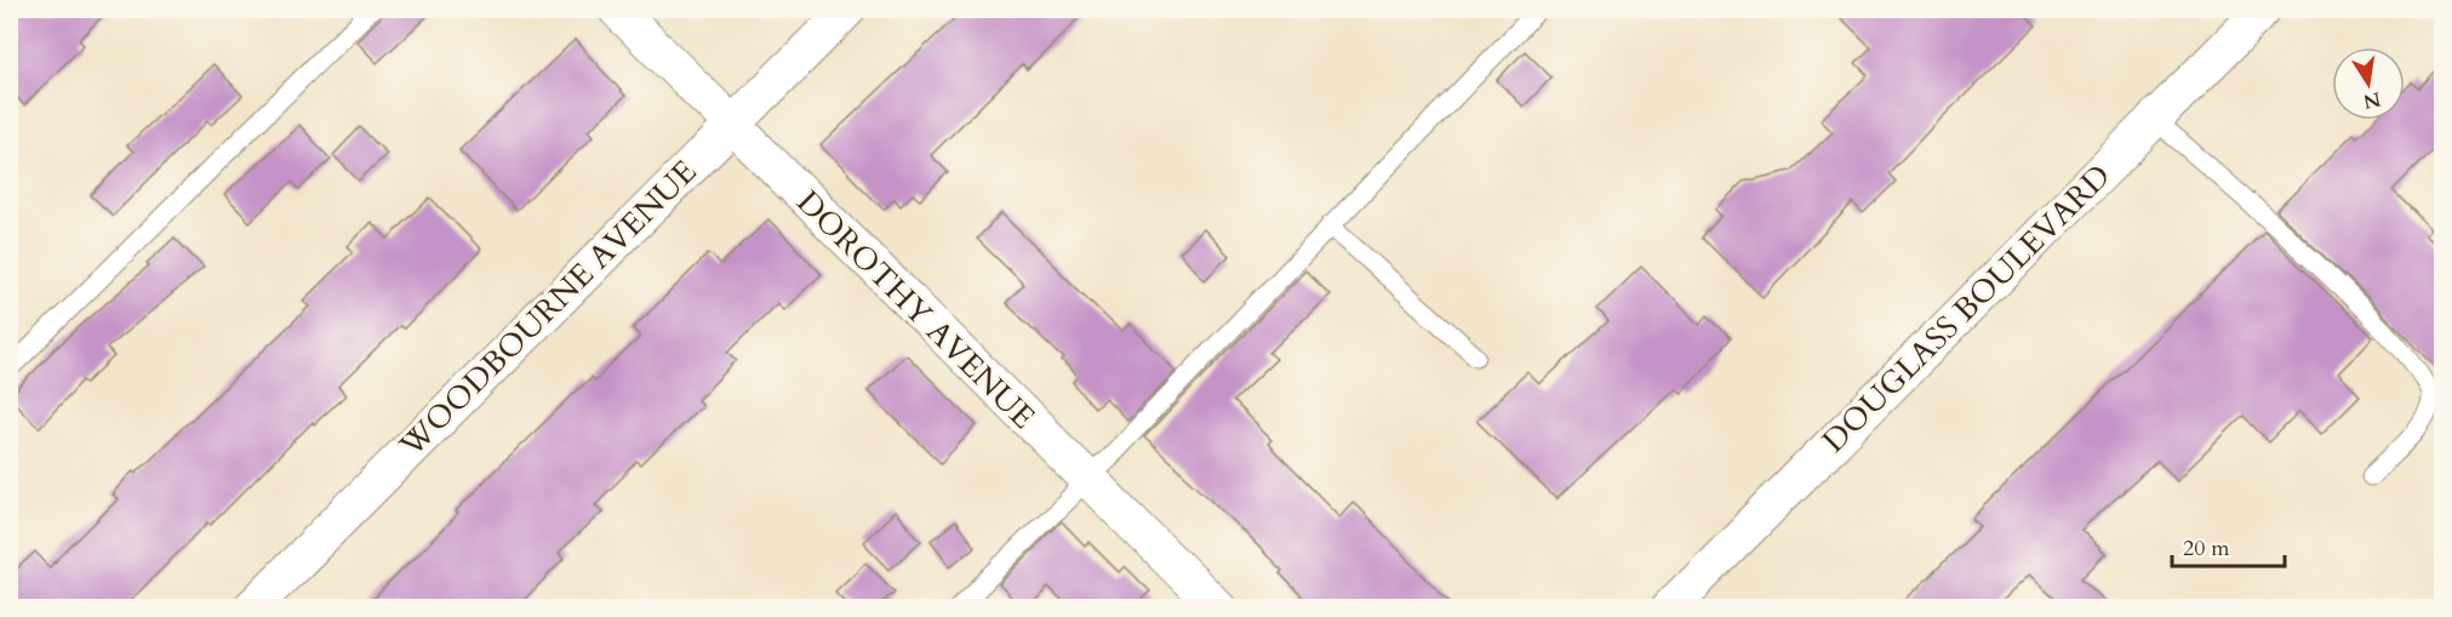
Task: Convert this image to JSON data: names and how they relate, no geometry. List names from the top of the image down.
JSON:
{
  "streets": {
    "street": ["WOODBOURNE AVENUE", "DOUGLASS BOULEVARD", "DOROTHY AVENUE"]
  },
  "crossings": [
    ["WOODBOURNE AVENUE", "DOROTHY AVENUE"]
  ],
  "scale_bar": "20 m",
  "north": "bottom"
}
